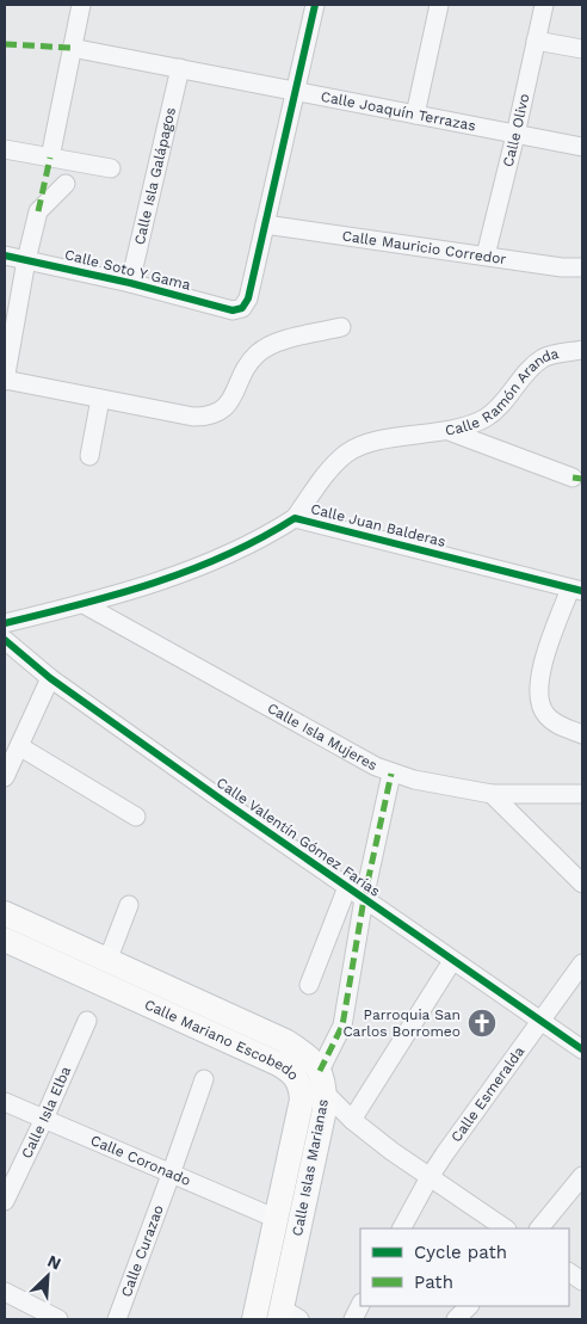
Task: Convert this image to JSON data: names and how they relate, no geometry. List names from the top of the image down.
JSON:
{
  "streets": {
    "main road": ["Calle Mariano Escobedo", "Calle Islas Marianas"],
    "street": [
      "Calle Joaquín Terrazas",
      "Calle Olivo",
      "Calle Isla Galápagos",
      "Calle Mauricio Corredor",
      "Calle Soto Y Gama",
      "Calle Ramón Aranda",
      "Calle Juan Balderas",
      "Calle Isla Mujeres",
      "Calle Valentín Gómez Farías",
      "Calle Esmeralda",
      "Calle Isla Elba",
      "Calle Coronado",
      "Calle Curazao"
    ]
  },
  "crossings": [
    ["Calle Joaquín Terrazas", "Calle Olivo"],
    ["Calle Joaquín Terrazas", "Calle Isla Galápagos"],
    ["Calle Olivo", "Calle Mauricio Corredor"],
    ["Calle Isla Galápagos", "Calle Soto Y Gama"],
    ["Calle Mauricio Corredor", "Calle Soto Y Gama"],
    ["Calle Juan Balderas", "Calle Isla Mujeres"],
    ["Calle Isla Mujeres", "Calle Islas Marianas"],
    ["Calle Valentín Gómez Farías", "Calle Esmeralda"],
    ["Calle Valentín Gómez Farías", "Calle Islas Marianas"],
    ["Calle Mariano Escobedo", "Calle Esmeralda"],
    ["Calle Mariano Escobedo", "Calle Islas Marianas"],
    ["Calle Isla Elba", "Calle Coronado"],
    ["Calle Coronado", "Calle Islas Marianas"],
    ["Calle Coronado", "Calle Curazao"]
  ],
  "places": {
    "church": ["Parroquia San Carlos Borromeo"]
  },
  "legend": ["Cycle path", "Path"],
  "north": "top right"
}
